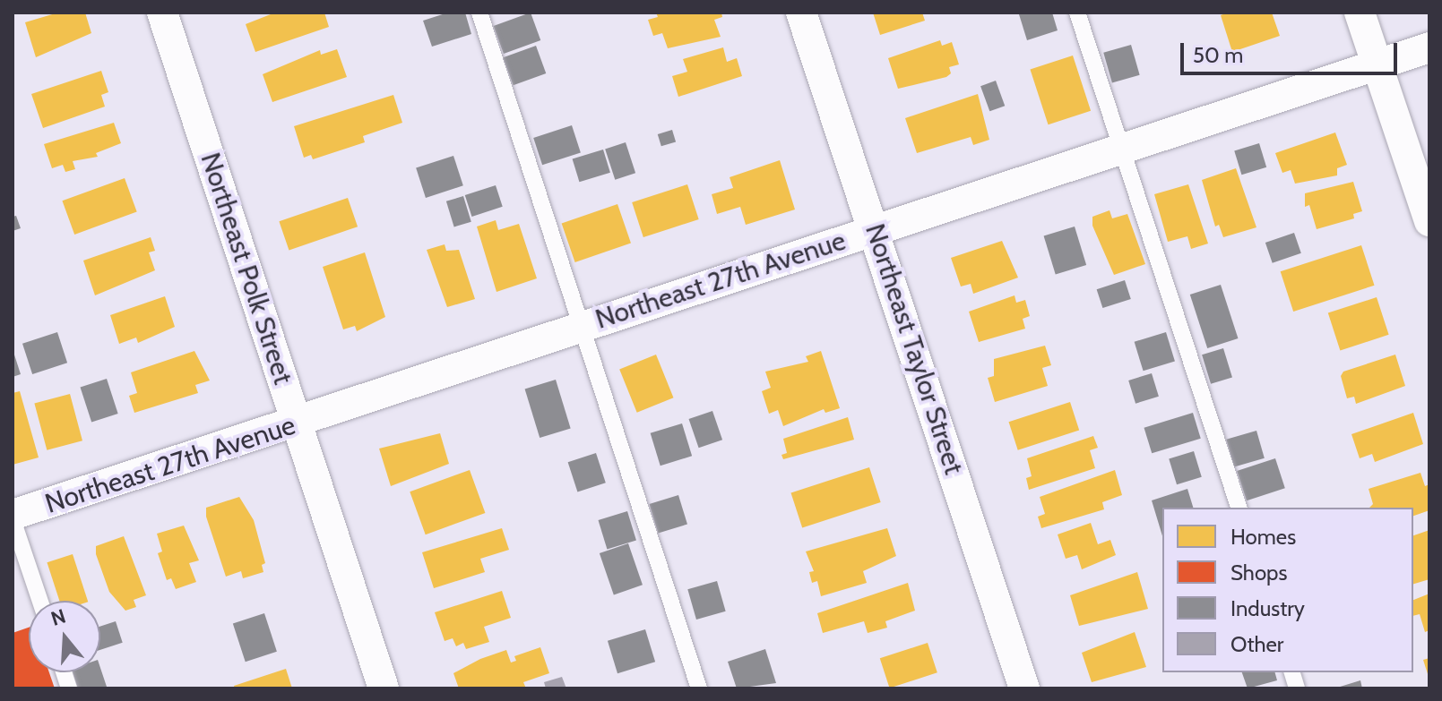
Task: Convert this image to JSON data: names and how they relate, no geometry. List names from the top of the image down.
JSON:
{
  "streets": {
    "street": ["Northeast Polk Street", "Northeast 27th Avenue", "Northeast Taylor Street"]
  },
  "crossings": [
    ["Northeast Polk Street", "Northeast 27th Avenue"],
    ["Northeast 27th Avenue", "Northeast Taylor Street"]
  ],
  "legend": [
    "Homes",
    "Shops",
    "Industry",
    "Other"
  ],
  "scale_bar": "50 m",
  "north": "top"
}
